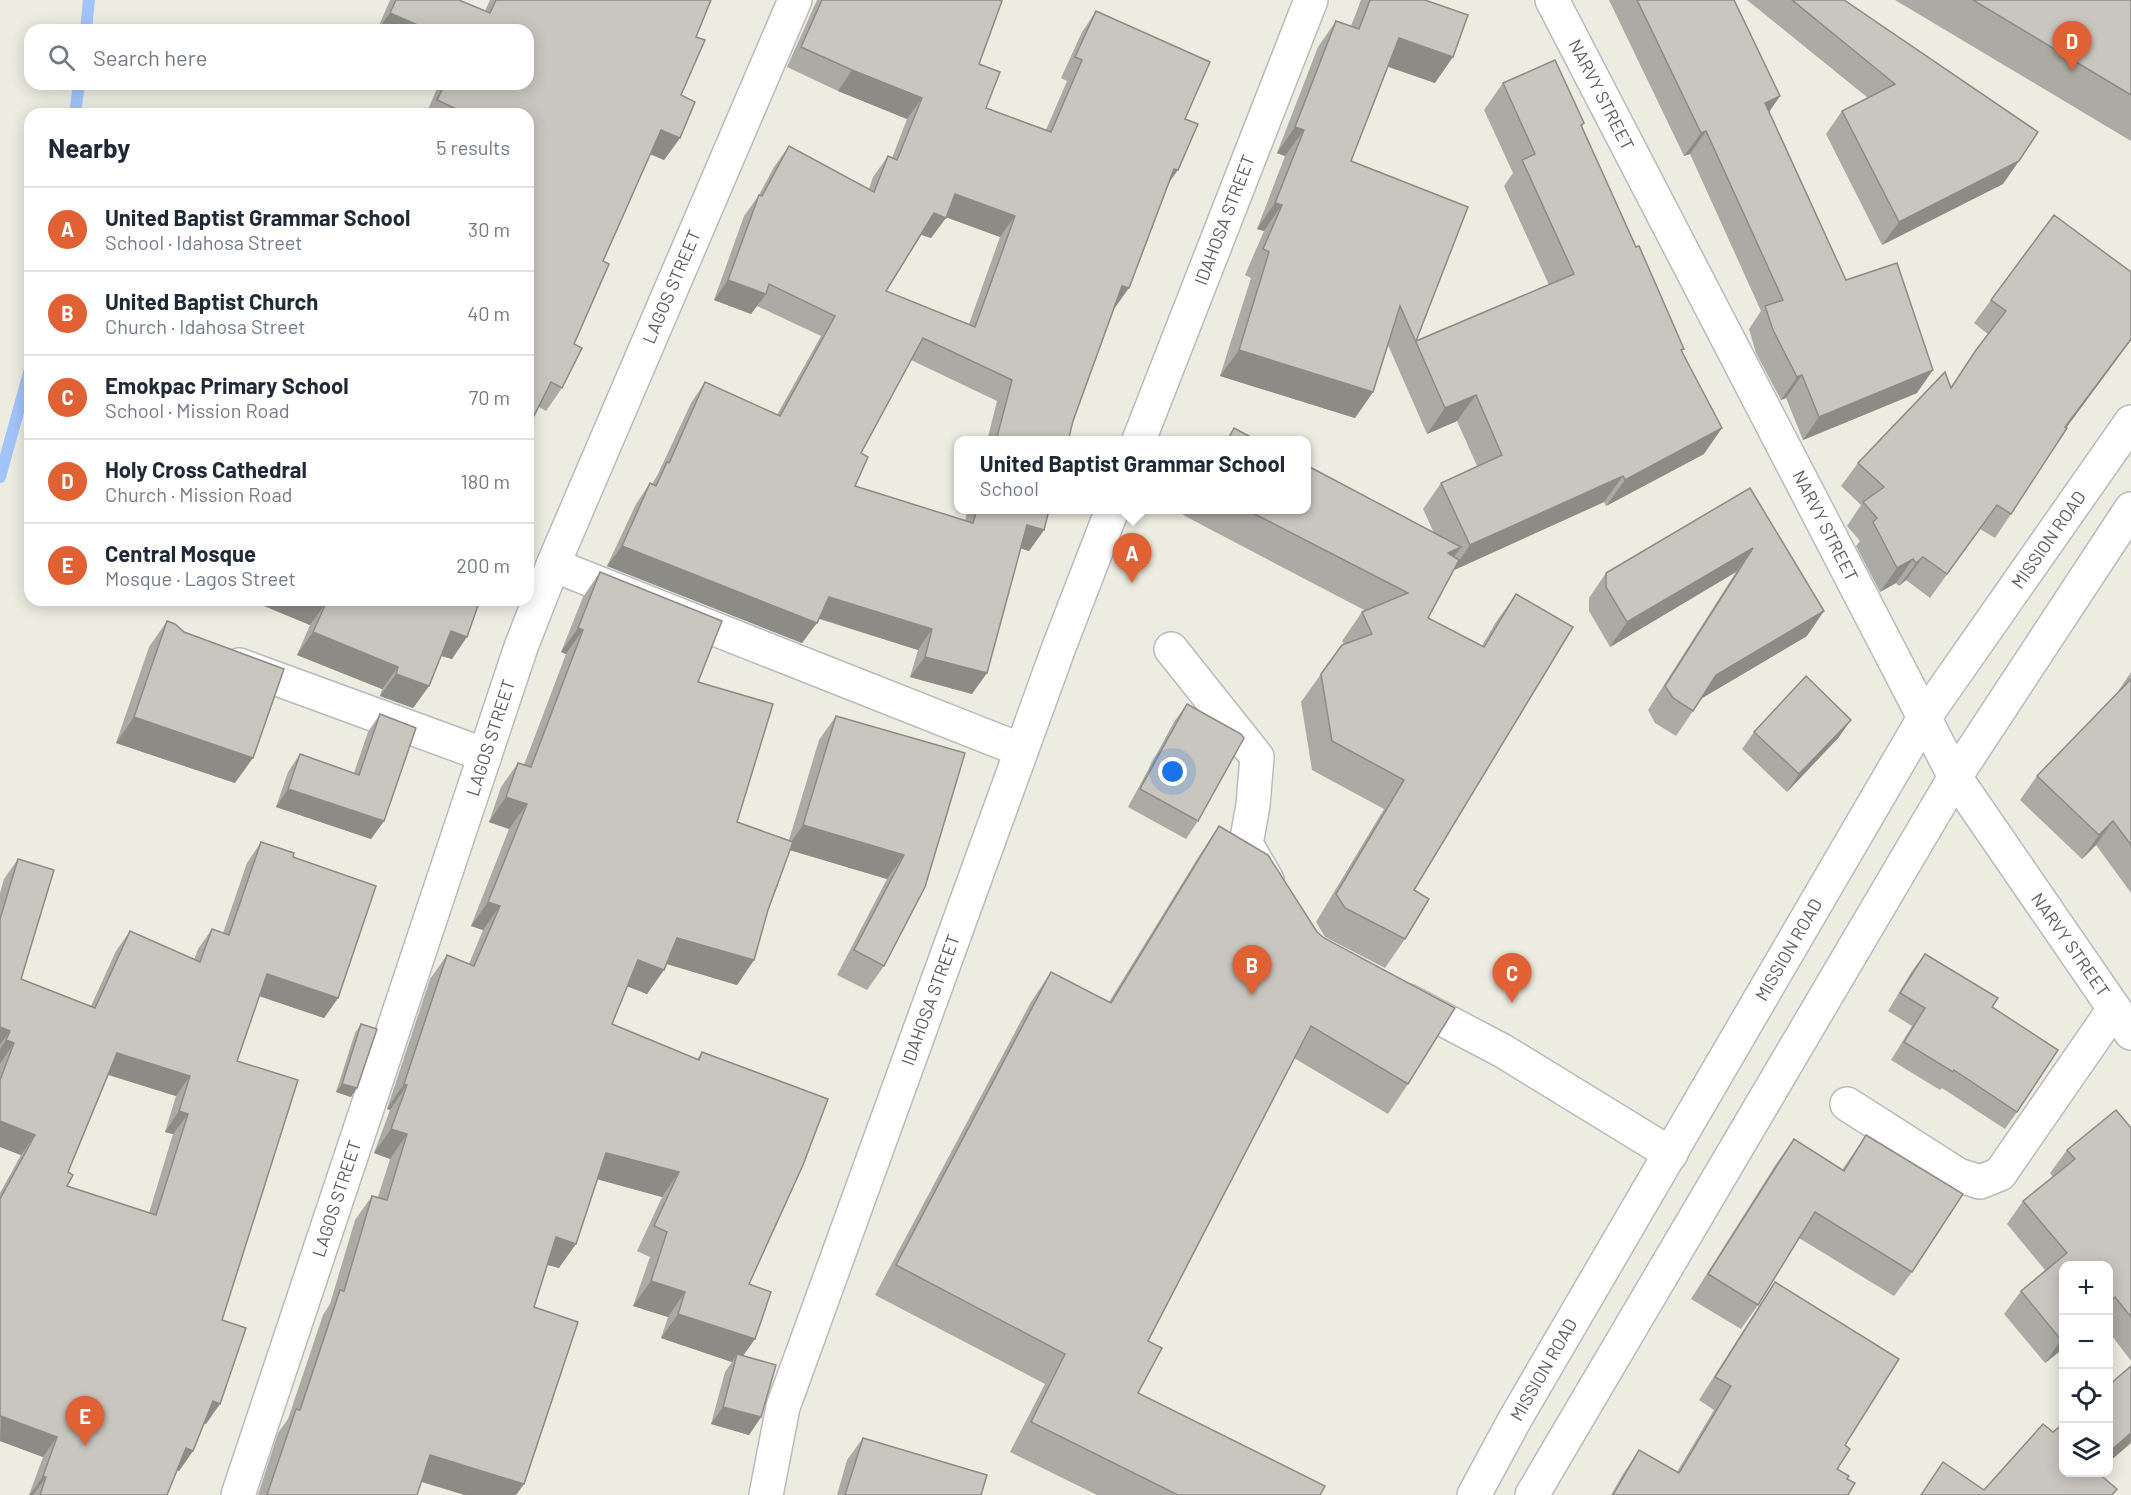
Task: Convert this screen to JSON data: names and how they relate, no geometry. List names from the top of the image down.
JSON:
{
  "streets": {
    "street": [
      "NARVY STREET",
      "IDAHOSA STREET",
      "LAGOS STREET",
      "MISSION ROAD"
    ]
  },
  "crossings": [
    ["NARVY STREET", "MISSION ROAD"]
  ],
  "page": {
    "pins": [
      "D",
      "A",
      "B",
      "C",
      "E"
    ],
    "search": "Search here",
    "heading": ["Nearby", "5 results"],
    "list": [
      {
        "mark": "A",
        "name": "United Baptist Grammar School",
        "note": "School · Idahosa Street",
        "value": "30 m"
      },
      {
        "mark": "B",
        "name": "United Baptist Church",
        "note": "Church · Idahosa Street",
        "value": "40 m"
      },
      {
        "mark": "C",
        "name": "Emokpac Primary School",
        "note": "School · Mission Road",
        "value": "70 m"
      },
      {
        "mark": "D",
        "name": "Holy Cross Cathedral",
        "note": "Church · Mission Road",
        "value": "180 m"
      },
      {
        "mark": "E",
        "name": "Central Mosque",
        "note": "Mosque · Lagos Street",
        "value": "200 m"
      }
    ],
    "popup": ["United Baptist Grammar School", "School"],
    "map_buttons": ["+", "−"]
  }
}
